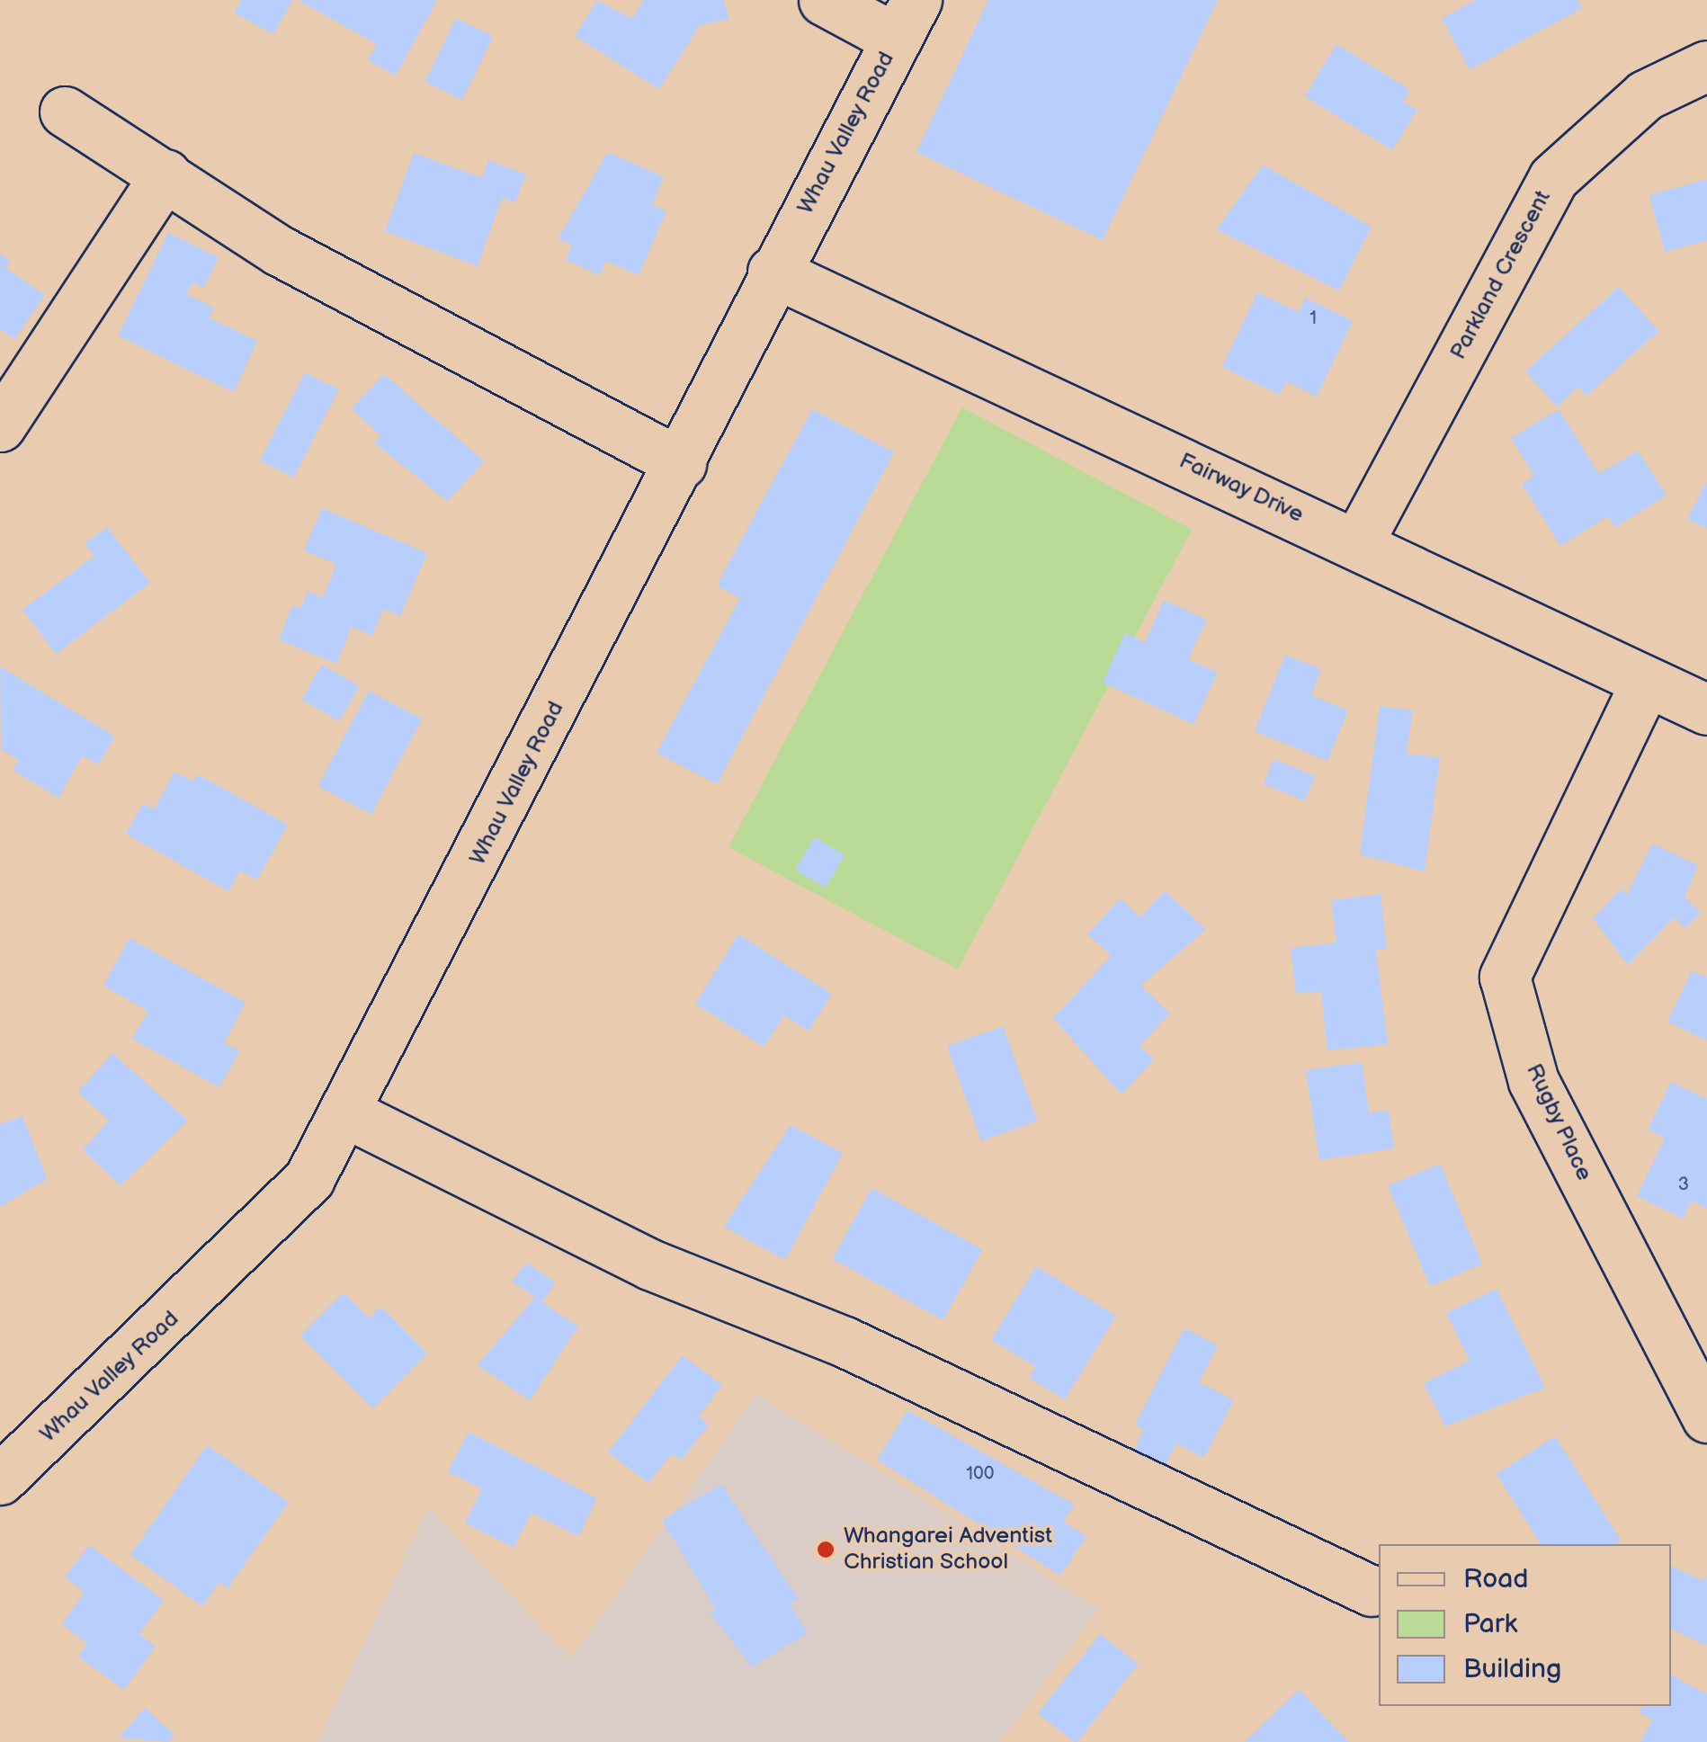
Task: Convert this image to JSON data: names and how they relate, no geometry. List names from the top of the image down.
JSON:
{
  "streets": {
    "street": [
      "Whau Valley Road",
      "Parkland Crescent",
      "Fairway Drive",
      "Rugby Place"
    ]
  },
  "crossings": [
    ["Whau Valley Road", "Fairway Drive"],
    ["Parkland Crescent", "Fairway Drive"],
    ["Fairway Drive", "Rugby Place"]
  ],
  "places": ["Whangarei Adventist Christian School"],
  "house_numbers": ["1", "3", "100"],
  "legend": ["Road", "Park", "Building"]
}
